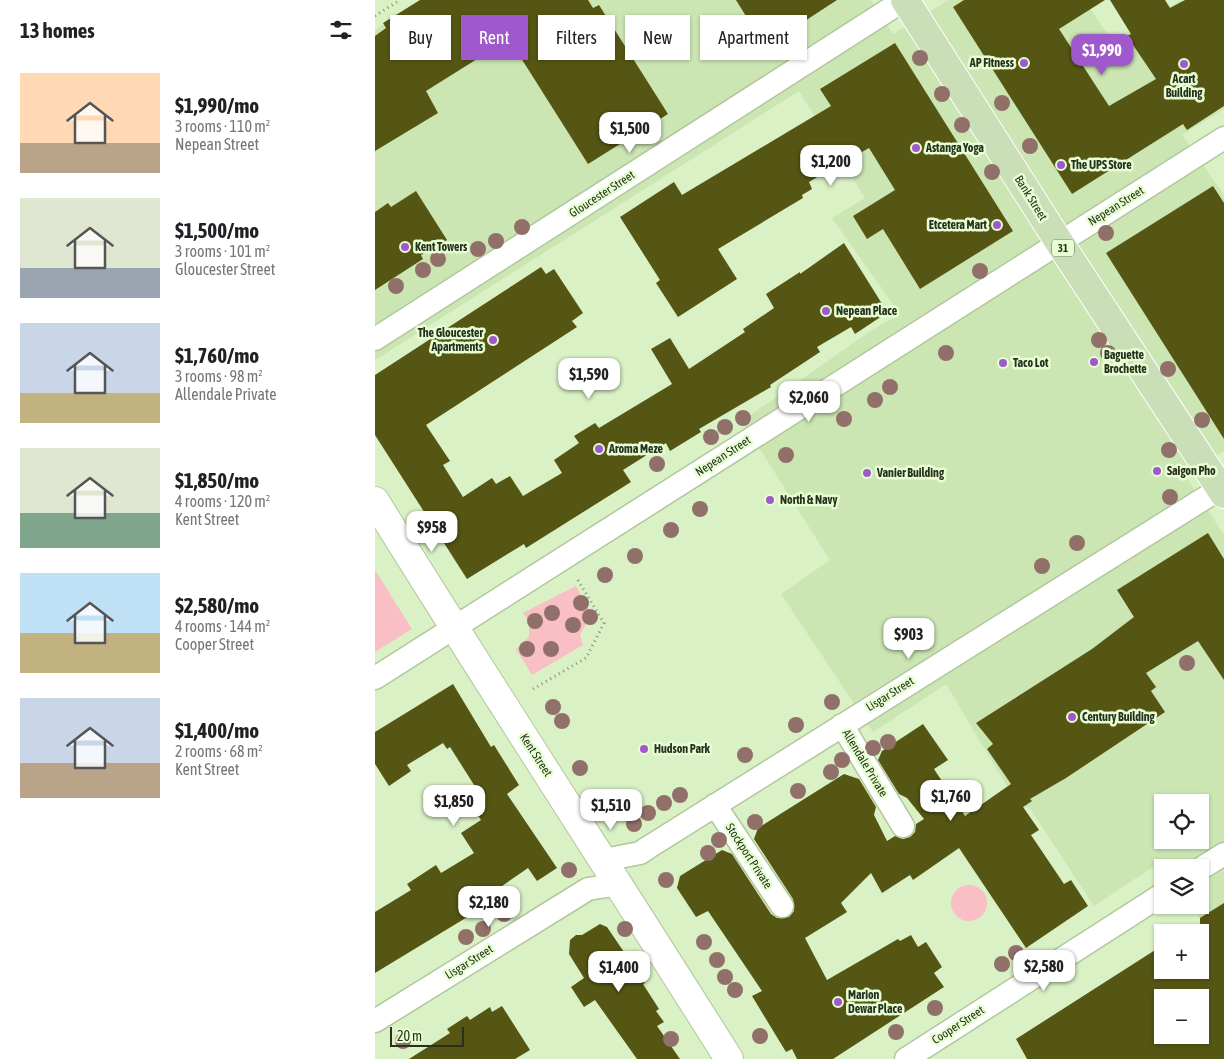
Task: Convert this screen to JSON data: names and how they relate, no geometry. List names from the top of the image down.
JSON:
{
  "streets": {
    "main road": ["Bank Street", "31", "Kent Street"],
    "street": [
      "Gloucester Street",
      "Nepean Street",
      "Lisgar Street",
      "Allendale Private",
      "Stockport Private",
      "Cooper Street"
    ]
  },
  "crossings": [
    ["Gloucester Street", "Bank Street"],
    ["Bank Street", "Nepean Street"],
    ["Bank Street", "Lisgar Street"],
    ["Nepean Street", "Kent Street"],
    ["Lisgar Street", "Kent Street"],
    ["Lisgar Street", "Allendale Private"],
    ["Lisgar Street", "Stockport Private"]
  ],
  "places": [
    "AP Fitness",
    "Acart Building",
    "Astanga Yoga",
    "The UPS Store",
    "Etcetera Mart",
    "Kent Towers",
    "Nepean Place",
    "The Gloucester Apartments",
    "Baguette Brochette",
    "Taco Lot",
    "Aroma Meze",
    "Saigon Pho",
    "Vanier Building",
    "North & Navy",
    "Century Building",
    "Hudson Park",
    "Marion Dewar Place"
  ],
  "scale_bar": "20 m",
  "page": {
    "heading": "13 homes",
    "chip": [
      "Buy",
      "Rent",
      "Filters",
      "New",
      "Apartment"
    ],
    "price": [
      "$1,990",
      "$1,500",
      "$1,200",
      "$1,590",
      "$2,060",
      "$958",
      "$903",
      "$1,760",
      "$1,850",
      "$1,510",
      "$2,180",
      "$2,580",
      "$1,400"
    ],
    "list": [
      {
        "name": "$1,990/mo",
        "note": "3 rooms · 110 m² · Nepean Street"
      },
      {
        "name": "$1,500/mo",
        "note": "3 rooms · 101 m² · Gloucester Street"
      },
      {
        "name": "$1,760/mo",
        "note": "3 rooms · 98 m² · Allendale Private"
      },
      {
        "name": "$1,850/mo",
        "note": "4 rooms · 120 m² · Kent Street"
      },
      {
        "name": "$2,580/mo",
        "note": "4 rooms · 144 m² · Cooper Street"
      },
      {
        "name": "$1,400/mo",
        "note": "2 rooms · 68 m² · Kent Street"
      }
    ],
    "map_buttons": ["+", "−"],
    "scale": "20 m"
  }
}
